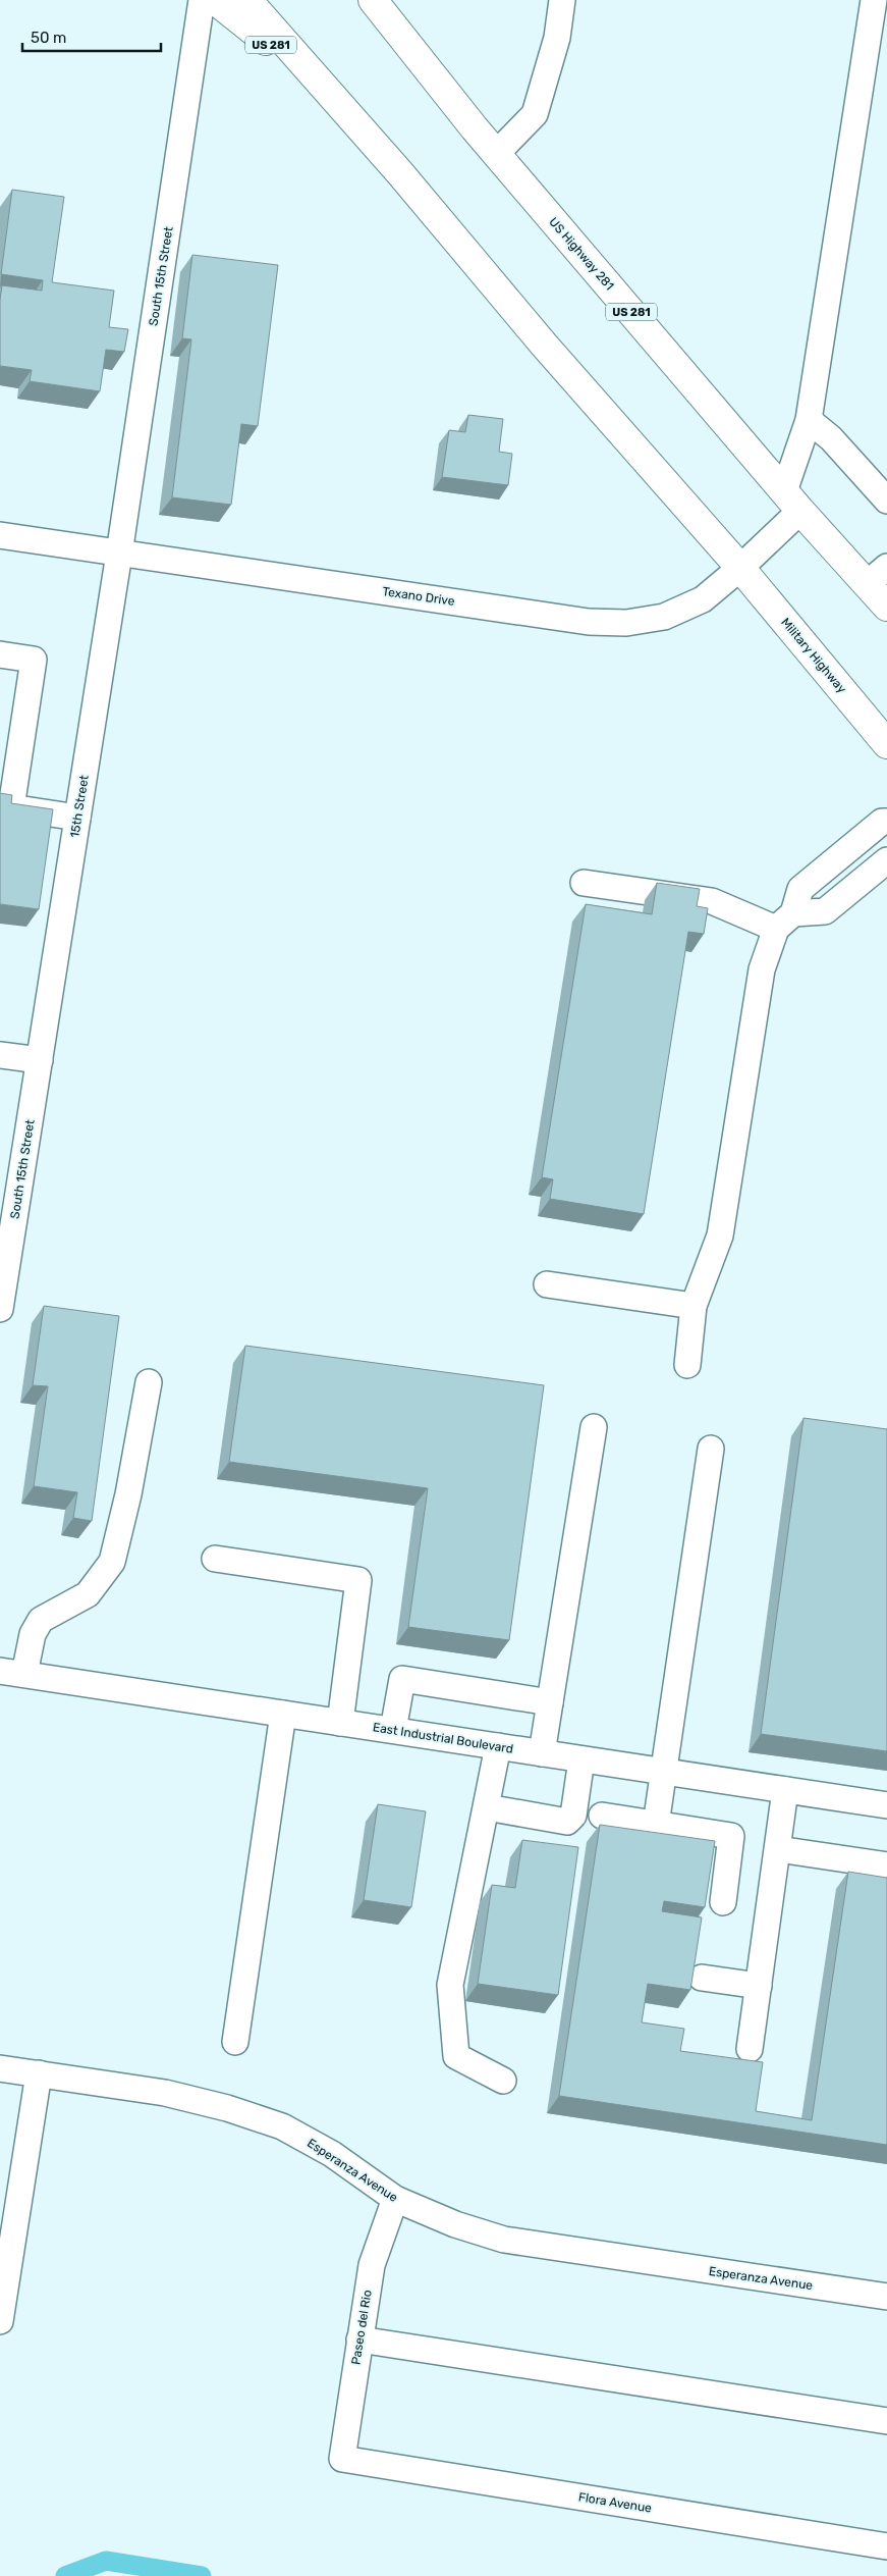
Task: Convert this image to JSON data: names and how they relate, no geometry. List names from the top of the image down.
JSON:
{
  "streets": {
    "main road": ["US 281", "US Highway 281", "Military Highway"],
    "street": [
      "South 15th Street",
      "Texano Drive",
      "15th Street",
      "East Industrial Boulevard",
      "Esperanza Avenue",
      "Paseo del Rio",
      "Flora Avenue"
    ]
  },
  "crossings": [
    ["US 281", "Texano Drive"],
    ["US 281", "Military Highway"],
    ["US Highway 281", "Texano Drive"],
    ["South 15th Street", "Texano Drive"],
    ["South 15th Street", "15th Street"],
    ["Texano Drive", "Military Highway"],
    ["Texano Drive", "15th Street"],
    ["Esperanza Avenue", "Paseo del Rio"],
    ["Paseo del Rio", "Flora Avenue"]
  ],
  "scale_bar": "50 m"
}
